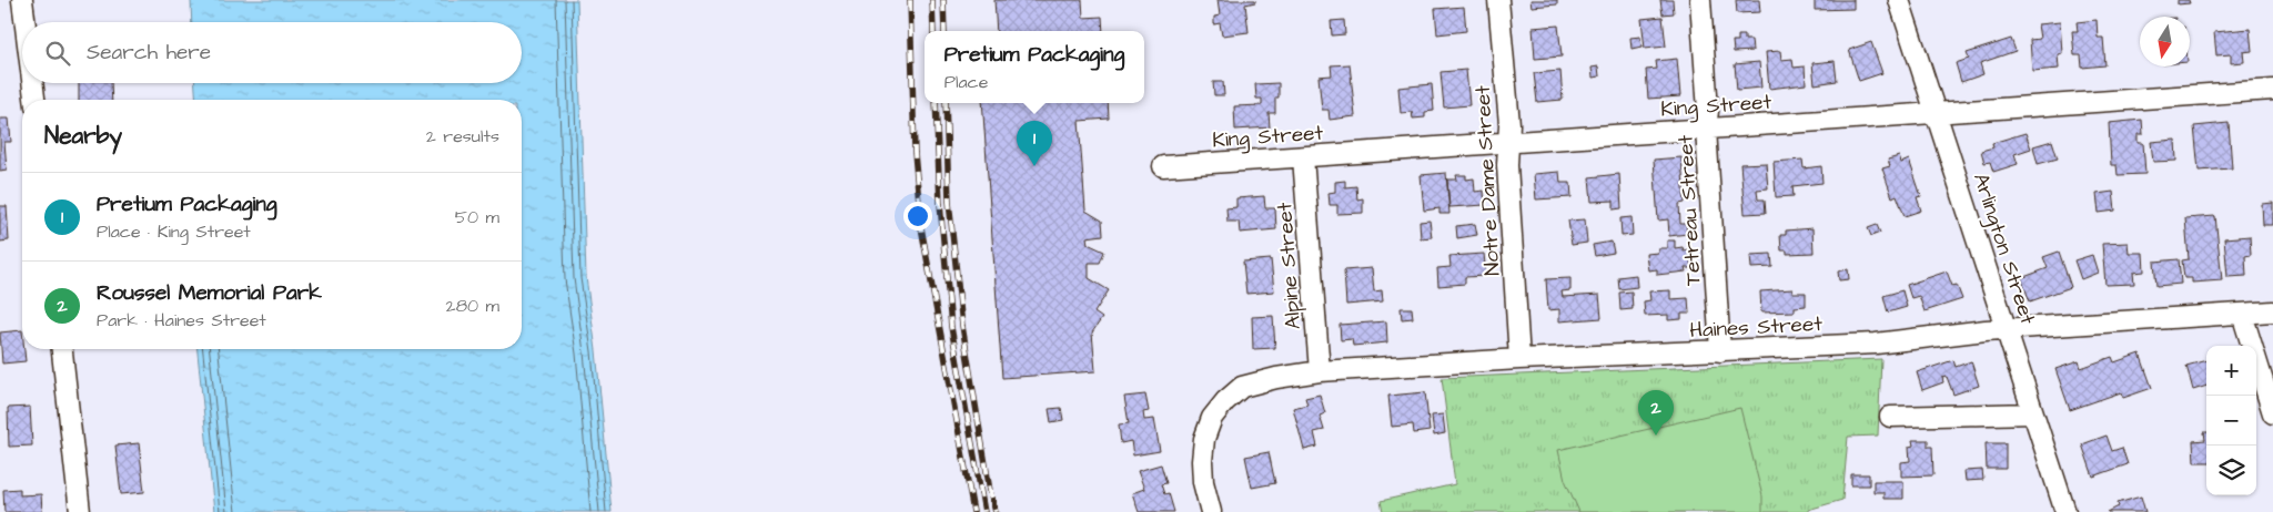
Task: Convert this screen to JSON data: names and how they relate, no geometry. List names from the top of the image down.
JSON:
{
  "streets": {
    "street": [
      "King Street",
      "Notre Dame Street",
      "Tetreau Street",
      "Arlington Street",
      "Alpine Street",
      "Haines Street"
    ]
  },
  "crossings": [
    ["King Street", "Notre Dame Street"],
    ["King Street", "Tetreau Street"],
    ["King Street", "Arlington Street"],
    ["King Street", "Alpine Street"],
    ["Notre Dame Street", "Haines Street"],
    ["Tetreau Street", "Haines Street"],
    ["Arlington Street", "Haines Street"],
    ["Alpine Street", "Haines Street"]
  ],
  "north": "bottom",
  "page": {
    "search": "Search here",
    "popup": ["Pretium Packaging", "Place"],
    "heading": ["Nearby", "2 results"],
    "pins": ["1", "2"],
    "list": [
      {
        "mark": "1",
        "name": "Pretium Packaging",
        "note": "Place · King Street",
        "value": "50 m"
      },
      {
        "mark": "2",
        "name": "Roussel Memorial Park",
        "note": "Park · Haines Street",
        "value": "280 m"
      }
    ],
    "map_buttons": ["+", "−"]
  }
}
